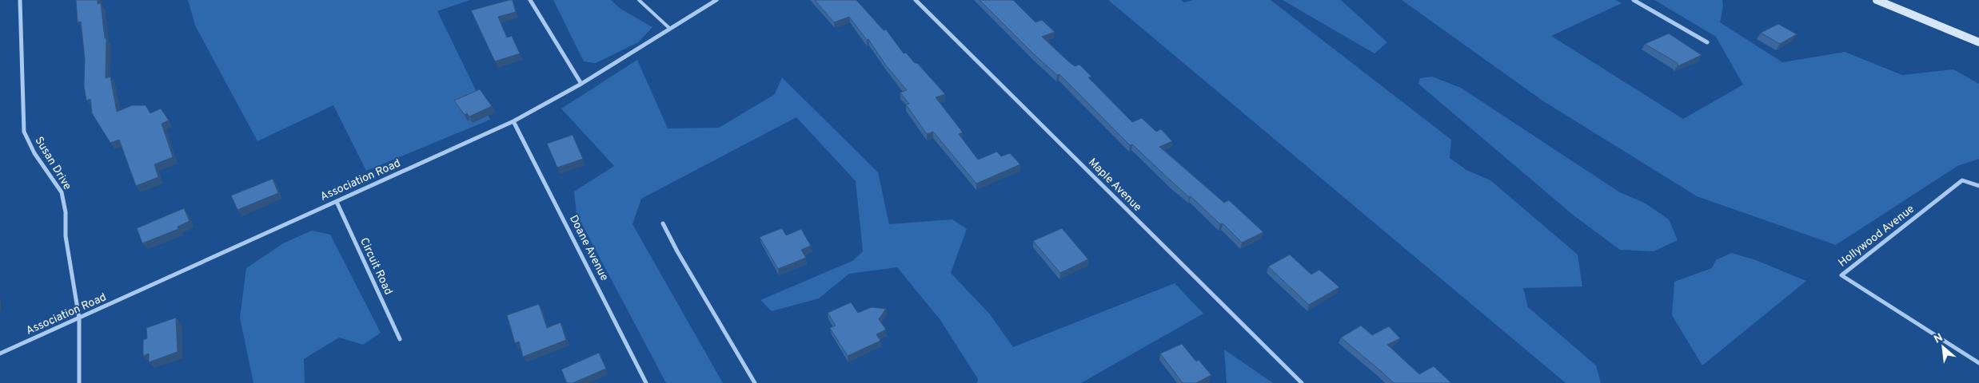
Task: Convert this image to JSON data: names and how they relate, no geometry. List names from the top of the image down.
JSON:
{
  "streets": {
    "street": [
      "Susan Drive",
      "Association Road",
      "Maple Avenue",
      "Hollywood Avenue",
      "Doane Avenue",
      "Circuit Road"
    ]
  },
  "crossings": [
    ["Susan Drive", "Association Road"],
    ["Association Road", "Doane Avenue"],
    ["Association Road", "Circuit Road"]
  ],
  "north": "top left"
}
